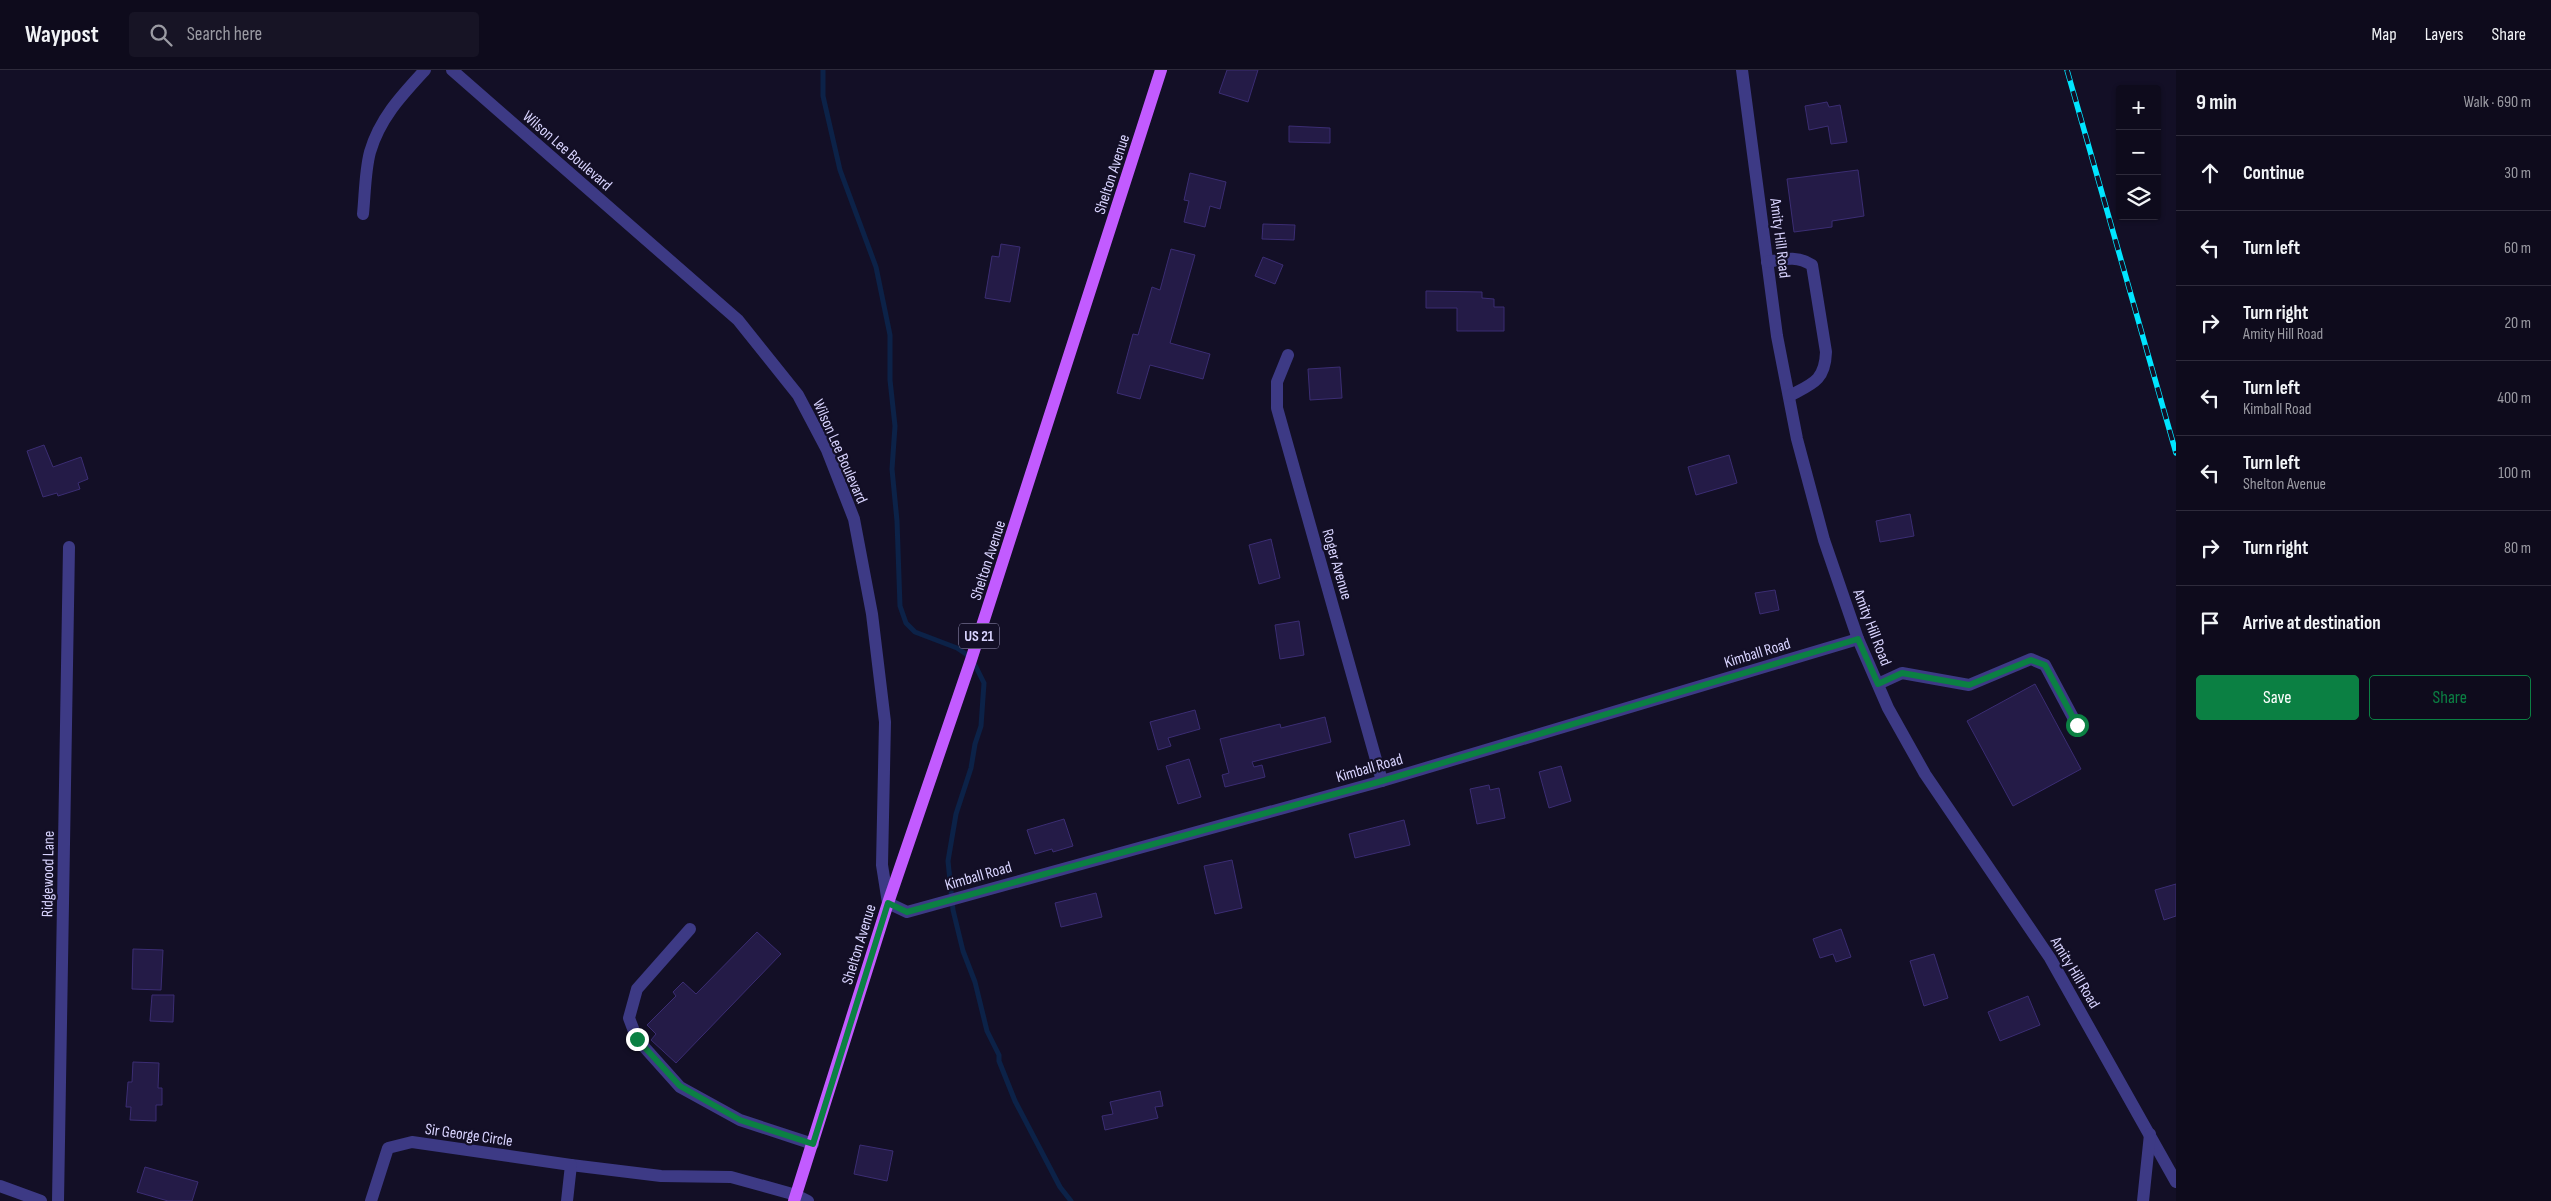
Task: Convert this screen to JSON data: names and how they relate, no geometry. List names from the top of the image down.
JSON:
{
  "streets": {
    "main road": ["Shelton Avenue", "US 21"],
    "street": [
      "Wilson Lee Boulevard",
      "Amity Hill Road",
      "Roger Avenue",
      "Kimball Road",
      "Ridgewood Lane",
      "Sir George Circle"
    ]
  },
  "crossings": [
    ["Wilson Lee Boulevard", "Shelton Avenue"],
    ["Wilson Lee Boulevard", "Kimball Road"],
    ["Shelton Avenue", "Kimball Road"],
    ["Shelton Avenue", "Sir George Circle"],
    ["Amity Hill Road", "Kimball Road"],
    ["Roger Avenue", "Kimball Road"]
  ],
  "page": {
    "header": "Waypost",
    "search": "Search here",
    "nav": ["Map", "Layers", "Share"],
    "heading": ["9 min", "Walk · 690 m"],
    "map_buttons": ["+", "−"],
    "list": [
      ["Continue", "30 m"],
      ["Turn left", "60 m"],
      ["Turn right", "Amity Hill Road", "20 m"],
      ["Turn left", "Kimball Road", "400 m"],
      ["Turn left", "Shelton Avenue", "100 m"],
      ["Turn right", "80 m"],
      "Arrive at destination"
    ],
    "buttons": ["Save", "Share"]
  }
}
